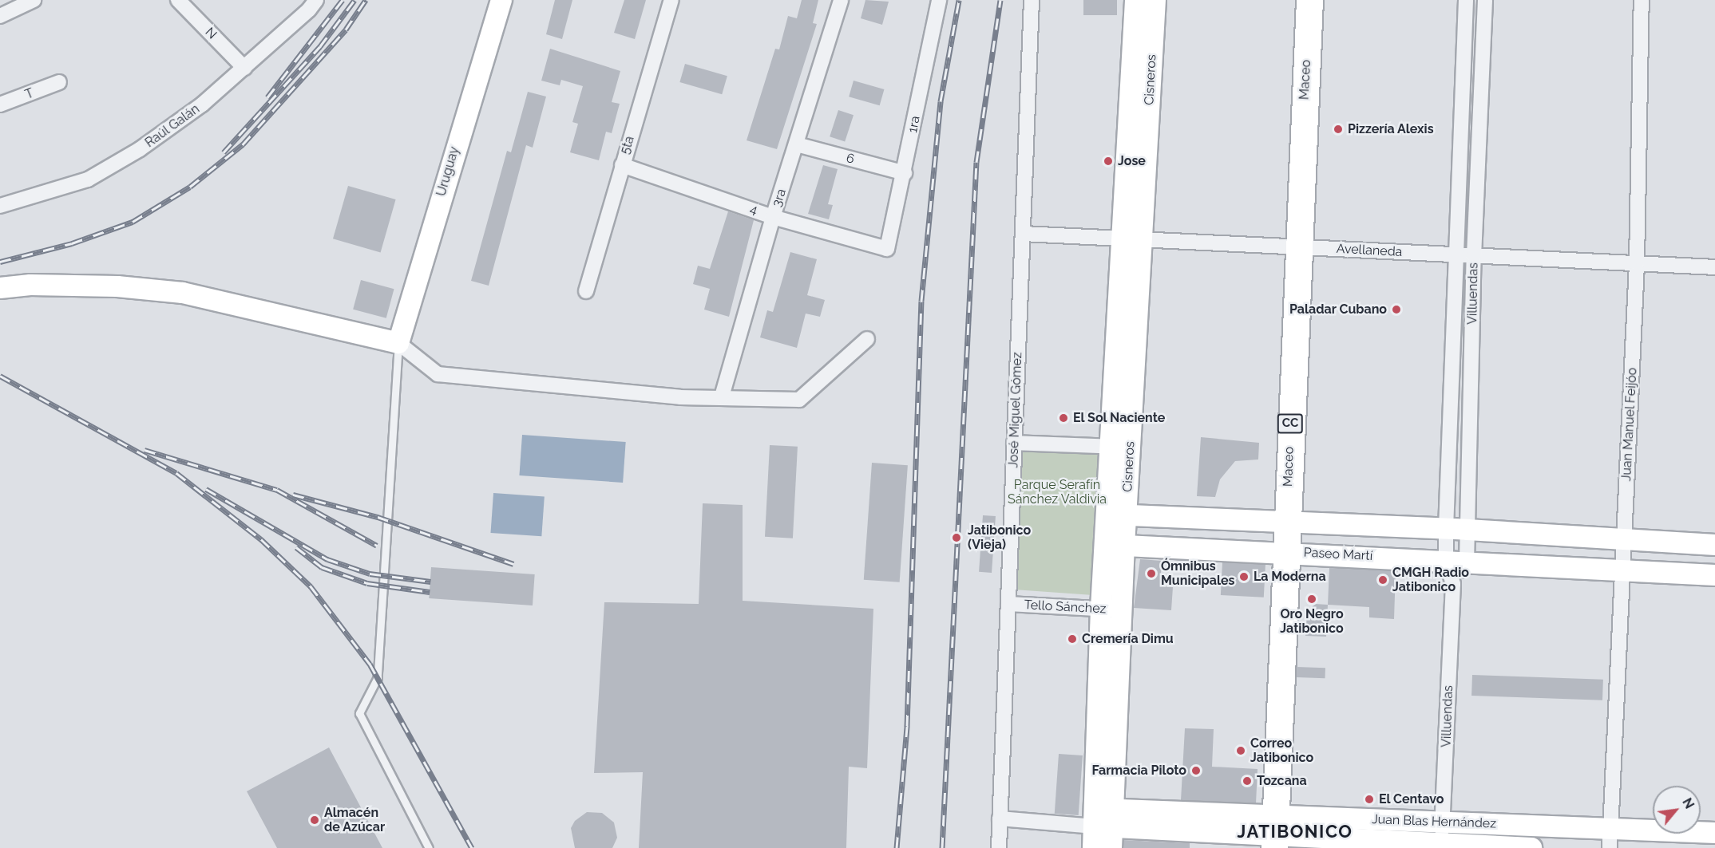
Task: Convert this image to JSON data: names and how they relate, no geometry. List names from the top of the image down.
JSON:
{
  "streets": {
    "highway": ["Maceo", "CC"],
    "street": [
      "N",
      "Cisneros",
      "T",
      "1ra",
      "Raúl Galán",
      "5ta",
      "6",
      "Uruguay",
      "3ra",
      "4",
      "Avellaneda",
      "Villuendas",
      "José Miguel Gómez",
      "Juan Manuel Feijóo",
      "Paseo Martí",
      "Tello Sánchez",
      "Juan Blas Hernández"
    ]
  },
  "crossings": [
    ["N", "Raúl Galán"],
    ["Cisneros", "Avellaneda"],
    ["Cisneros", "Paseo Martí"],
    ["Cisneros", "Tello Sánchez"],
    ["Cisneros", "Juan Blas Hernández"],
    ["Maceo", "Avellaneda"],
    ["Maceo", "Paseo Martí"],
    ["Maceo", "Juan Blas Hernández"],
    ["1ra", "6"],
    ["1ra", "4"],
    ["5ta", "4"],
    ["6", "3ra"],
    ["3ra", "4"],
    ["Avellaneda", "Villuendas"],
    ["Avellaneda", "José Miguel Gómez"],
    ["Avellaneda", "Juan Manuel Feijóo"],
    ["Villuendas", "Paseo Martí"],
    ["Villuendas", "Juan Blas Hernández"],
    ["José Miguel Gómez", "Tello Sánchez"],
    ["José Miguel Gómez", "Juan Blas Hernández"],
    ["Juan Manuel Feijóo", "Paseo Martí"],
    ["Juan Manuel Feijóo", "Juan Blas Hernández"]
  ],
  "districts": ["JATIBONICO"],
  "parks": ["Parque Serafín Sánchez Valdivia"],
  "places": [
    "Pizzería Alexis",
    "Jose",
    "Paladar Cubano",
    "El Sol Naciente",
    "Jatibonico (Vieja)",
    "Ómnibus Municipales",
    "La Moderna",
    "CMGH Radio Jatibonico",
    "Oro Negro Jatibonico",
    "Cremería Dimu",
    "Correo Jatibonico",
    "Farmacia Piloto",
    "Tozcana",
    "El Centavo",
    "Almacén de Azúcar"
  ],
  "north": "top right"
}
